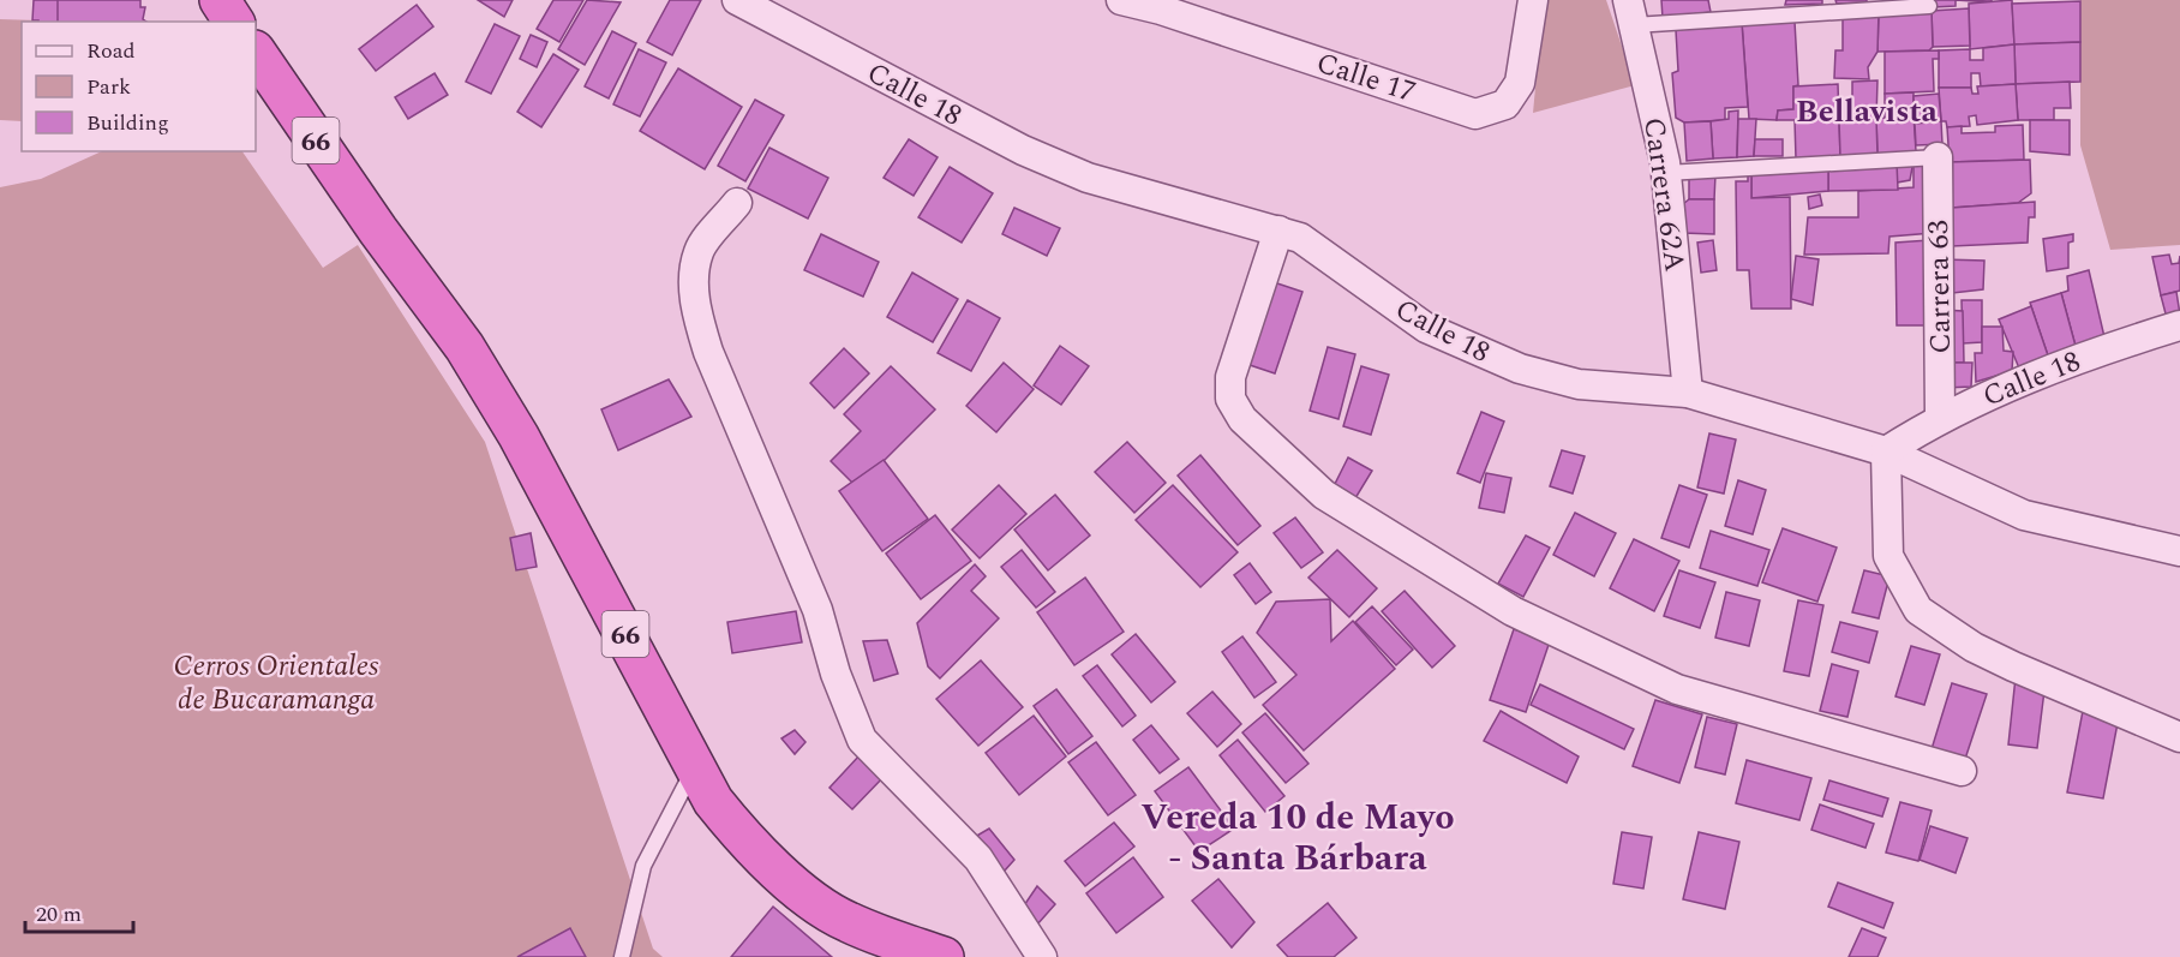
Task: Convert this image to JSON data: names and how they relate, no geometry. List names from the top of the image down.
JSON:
{
  "streets": {
    "highway": ["66"],
    "street": [
      "Calle 17",
      "Calle 18",
      "Carrera 62A",
      "Carrera 63"
    ]
  },
  "crossings": [
    ["Calle 18", "Carrera 62A"],
    ["Calle 18", "Carrera 63"]
  ],
  "districts": ["Bellavista", "Vereda 10 de Mayo - Santa Bárbara"],
  "parks": ["Cerros Orientales de Bucaramanga"],
  "legend": ["Road", "Park", "Building"],
  "scale_bar": "20 m"
}
